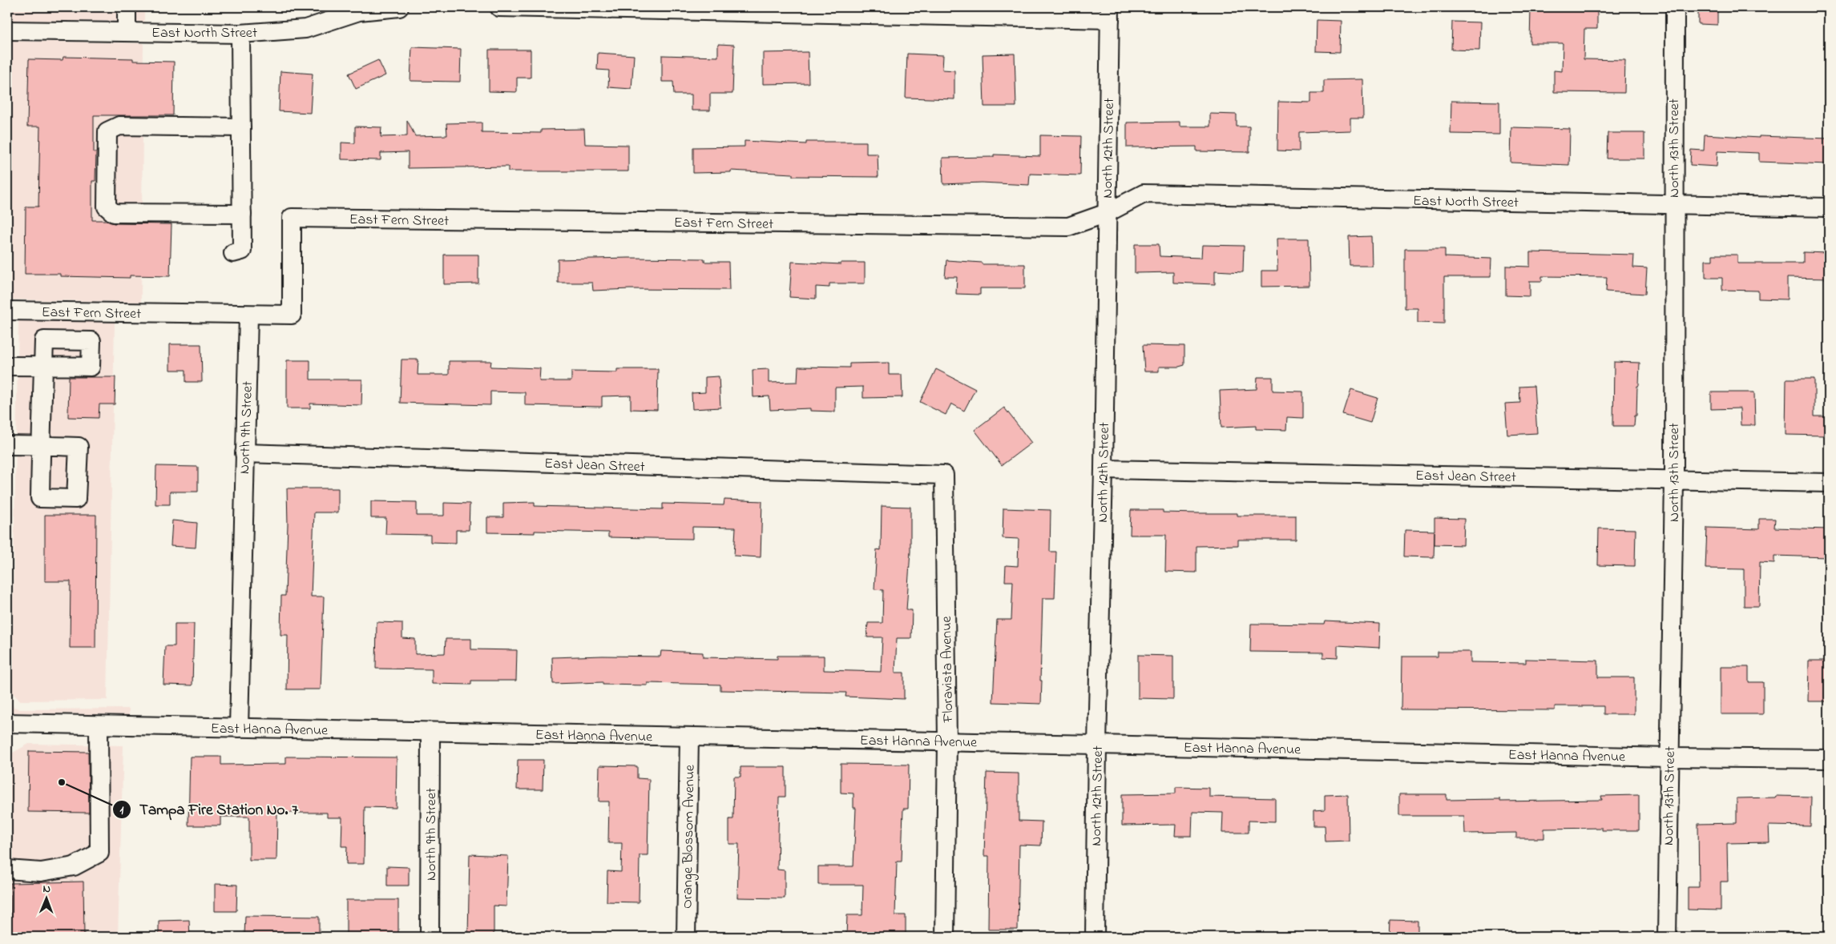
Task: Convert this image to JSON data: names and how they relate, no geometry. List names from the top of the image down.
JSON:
{
  "streets": {
    "street": [
      "East North Street",
      "North 12th Street",
      "North 13th Street",
      "East Fern Street",
      "North 9th Street",
      "East Jean Street",
      "Floravista Avenue",
      "East Hanna Avenue",
      "Orange Blossom Avenue"
    ]
  },
  "crossings": [
    ["East North Street", "North 12th Street"],
    ["East North Street", "North 13th Street"],
    ["East North Street", "East Fern Street"],
    ["North 12th Street", "East Fern Street"],
    ["North 12th Street", "East Jean Street"],
    ["North 12th Street", "East Hanna Avenue"],
    ["North 13th Street", "East Jean Street"],
    ["North 13th Street", "East Hanna Avenue"],
    ["East Fern Street", "North 9th Street"],
    ["North 9th Street", "East Jean Street"],
    ["North 9th Street", "East Hanna Avenue"],
    ["East Jean Street", "Floravista Avenue"],
    ["Floravista Avenue", "East Hanna Avenue"],
    ["East Hanna Avenue", "Orange Blossom Avenue"]
  ],
  "places": ["Tampa Fire Station No. 7"],
  "north": "top"
}
